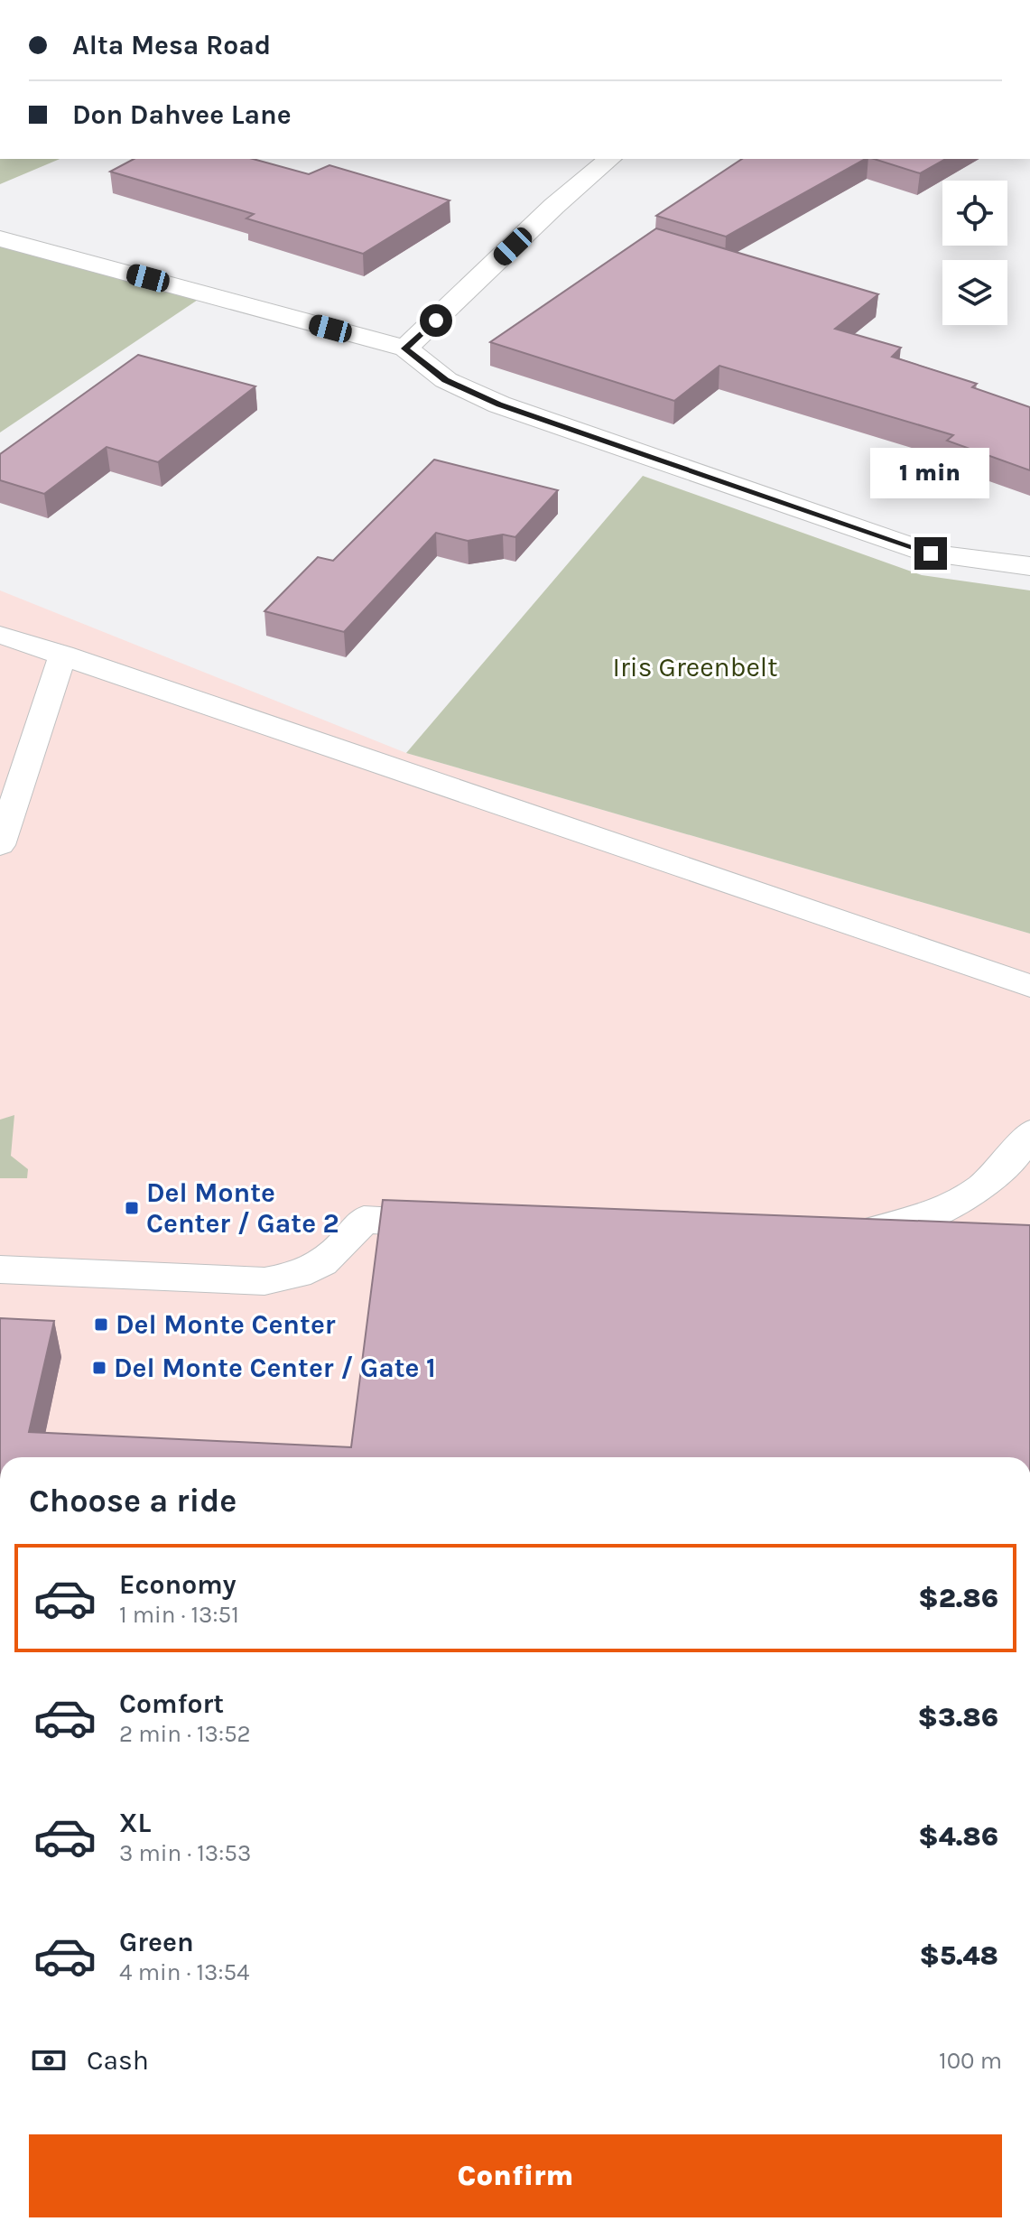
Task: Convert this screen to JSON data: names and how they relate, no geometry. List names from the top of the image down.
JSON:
{
  "parks": ["Iris Greenbelt"],
  "places": {
    "transit": ["Del Monte Center / Gate 2", "Del Monte Center", "Del Monte Center / Gate 1"]
  },
  "page": {
    "banner": ["Alta Mesa Road", "Don Dahvee Lane"],
    "bubble": "1 min",
    "heading": "Choose a ride",
    "list": [
      {
        "name": "Economy",
        "note": "1 min · 13:51",
        "value": "$2.86"
      },
      {
        "name": "Comfort",
        "note": "2 min · 13:52",
        "value": "$3.86"
      },
      {
        "name": "XL",
        "note": "3 min · 13:53",
        "value": "$4.86"
      },
      {
        "name": "Green",
        "note": "4 min · 13:54",
        "value": "$5.48"
      }
    ],
    "pay": ["Cash", "100 m"],
    "buttons": "Confirm"
  }
}
